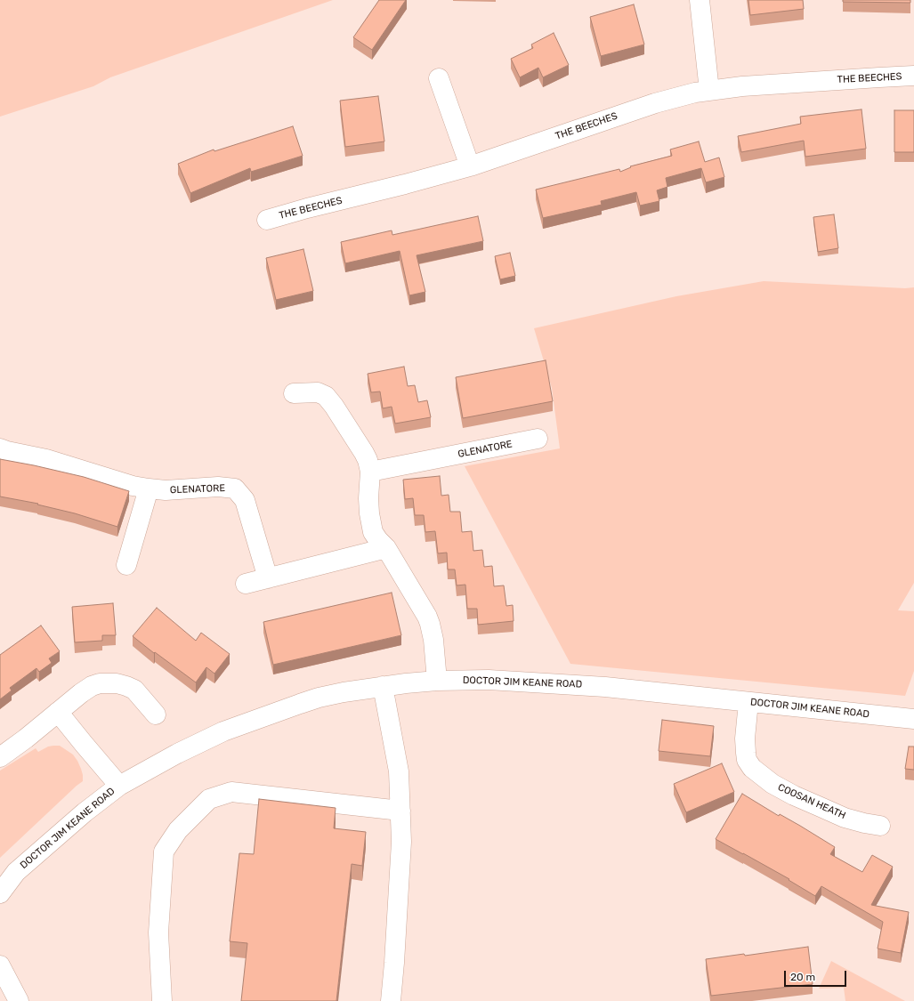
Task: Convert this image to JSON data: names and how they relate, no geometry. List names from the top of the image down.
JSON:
{
  "streets": {
    "street": [
      "THE BEECHES",
      "GLENATORE",
      "DOCTOR JIM KEANE ROAD",
      "COOSAN HEATH"
    ]
  },
  "crossings": [
    ["DOCTOR JIM KEANE ROAD", "COOSAN HEATH"]
  ],
  "scale_bar": "20 m"
}
